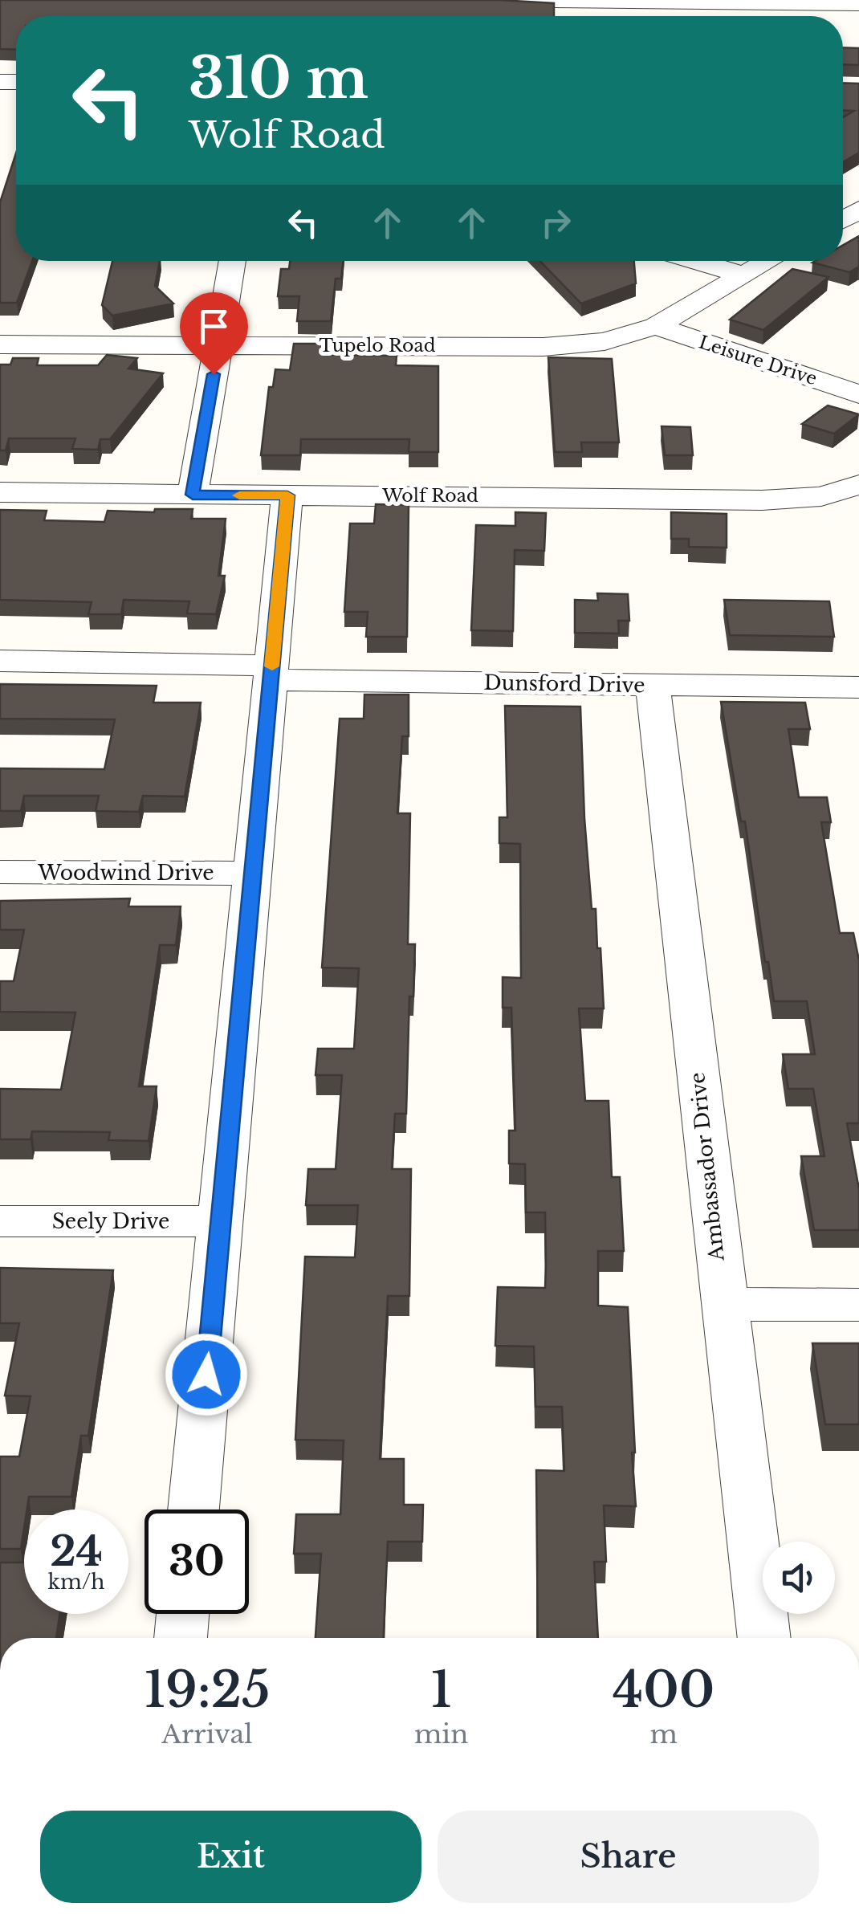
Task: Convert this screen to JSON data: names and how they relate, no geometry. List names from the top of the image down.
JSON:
{
  "streets": {
    "street": [
      "Tupelo Road",
      "Leisure Drive",
      "Wolf Road",
      "Dunsford Drive",
      "Woodwind Drive",
      "Ambassador Drive",
      "Seely Drive"
    ]
  },
  "crossings": [
    ["Tupelo Road", "Leisure Drive"],
    ["Dunsford Drive", "Ambassador Drive"]
  ],
  "page": {
    "turn": ["310 m", "Wolf Road"],
    "speed": "24 km/h",
    "limit": "30",
    "eta": [
      "19:25",
      "Arrival",
      "1",
      "min",
      "400",
      "m"
    ],
    "buttons": ["Exit", "Share"]
  }
}
